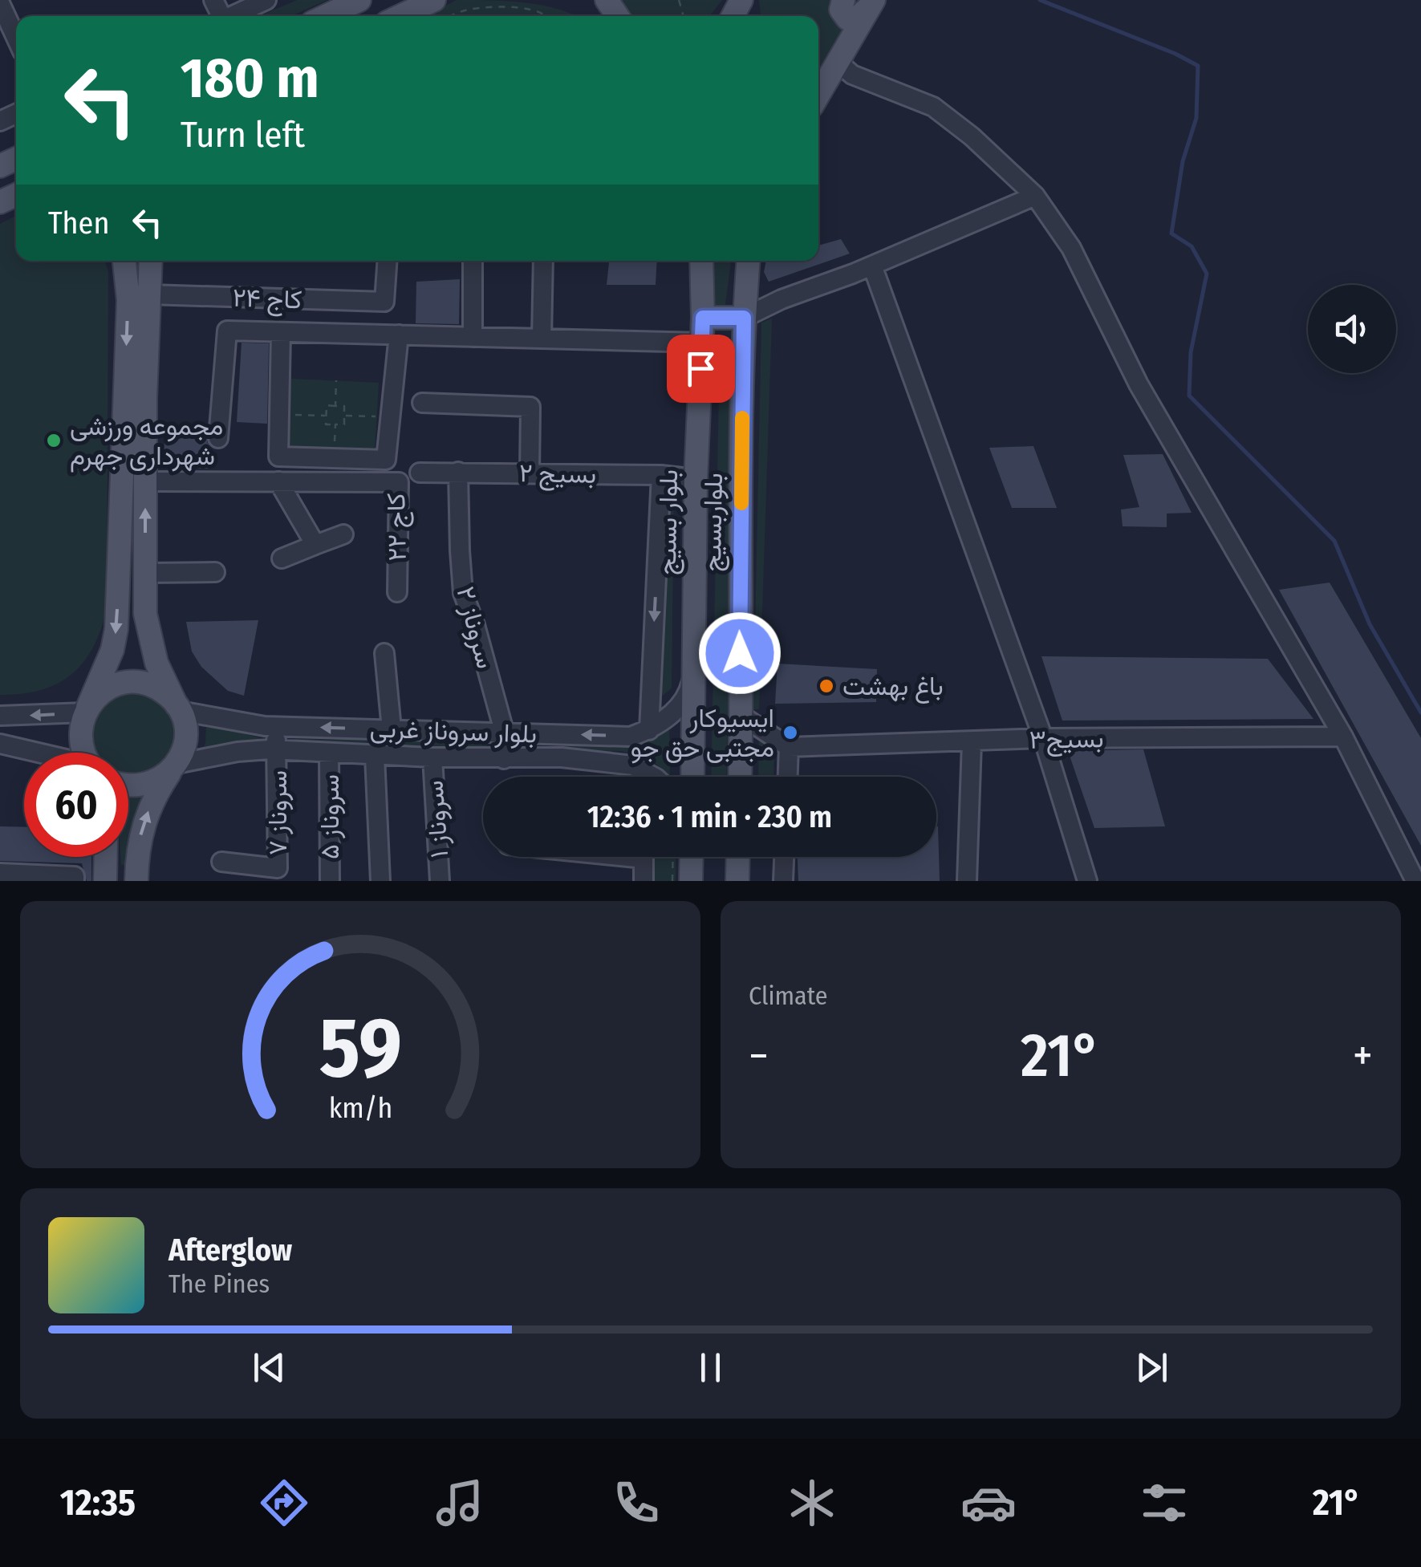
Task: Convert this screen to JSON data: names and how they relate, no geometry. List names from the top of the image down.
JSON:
{
  "streets": {
    "main road": ["بلوار بسیج", "بلواربسیج"],
    "street": [
      "کاج ۲۴",
      "بسیج ۲",
      "کاج ۲۲",
      "سروناز ۲",
      "بلوار سروناز غربی",
      "بسیج۳",
      "سروناز ۷",
      "سروناز ۵",
      "سروناز ۱"
    ]
  },
  "crossings": [
    ["بسیج ۲", "بلوار بسیج"],
    ["بسیج ۲", "سروناز ۲"],
    ["بلوار بسیج", "بلوار سروناز غربی"],
    ["سروناز ۲", "بلوار سروناز غربی"],
    ["بلوار سروناز غربی", "سروناز ۷"],
    ["بلوار سروناز غربی", "سروناز ۵"],
    ["بلوار سروناز غربی", "سروناز ۱"]
  ],
  "places": ["مجموعه ورزشی شهرداری جهرم", "باغ بهشت", "ایسیوکار مجتبی حق جو"],
  "page": {
    "turn": ["180 m", "Turn left"],
    "then": "Then",
    "limit": "60",
    "trip": "12:36 · 1 min · 230 m",
    "tile": "Climate",
    "heat": ["−", "21°", "+"],
    "song": ["Afterglow", "The Pines"],
    "tabs": ["12:35", "21°"],
    "gauge": ["59", "km/h"]
  }
}
